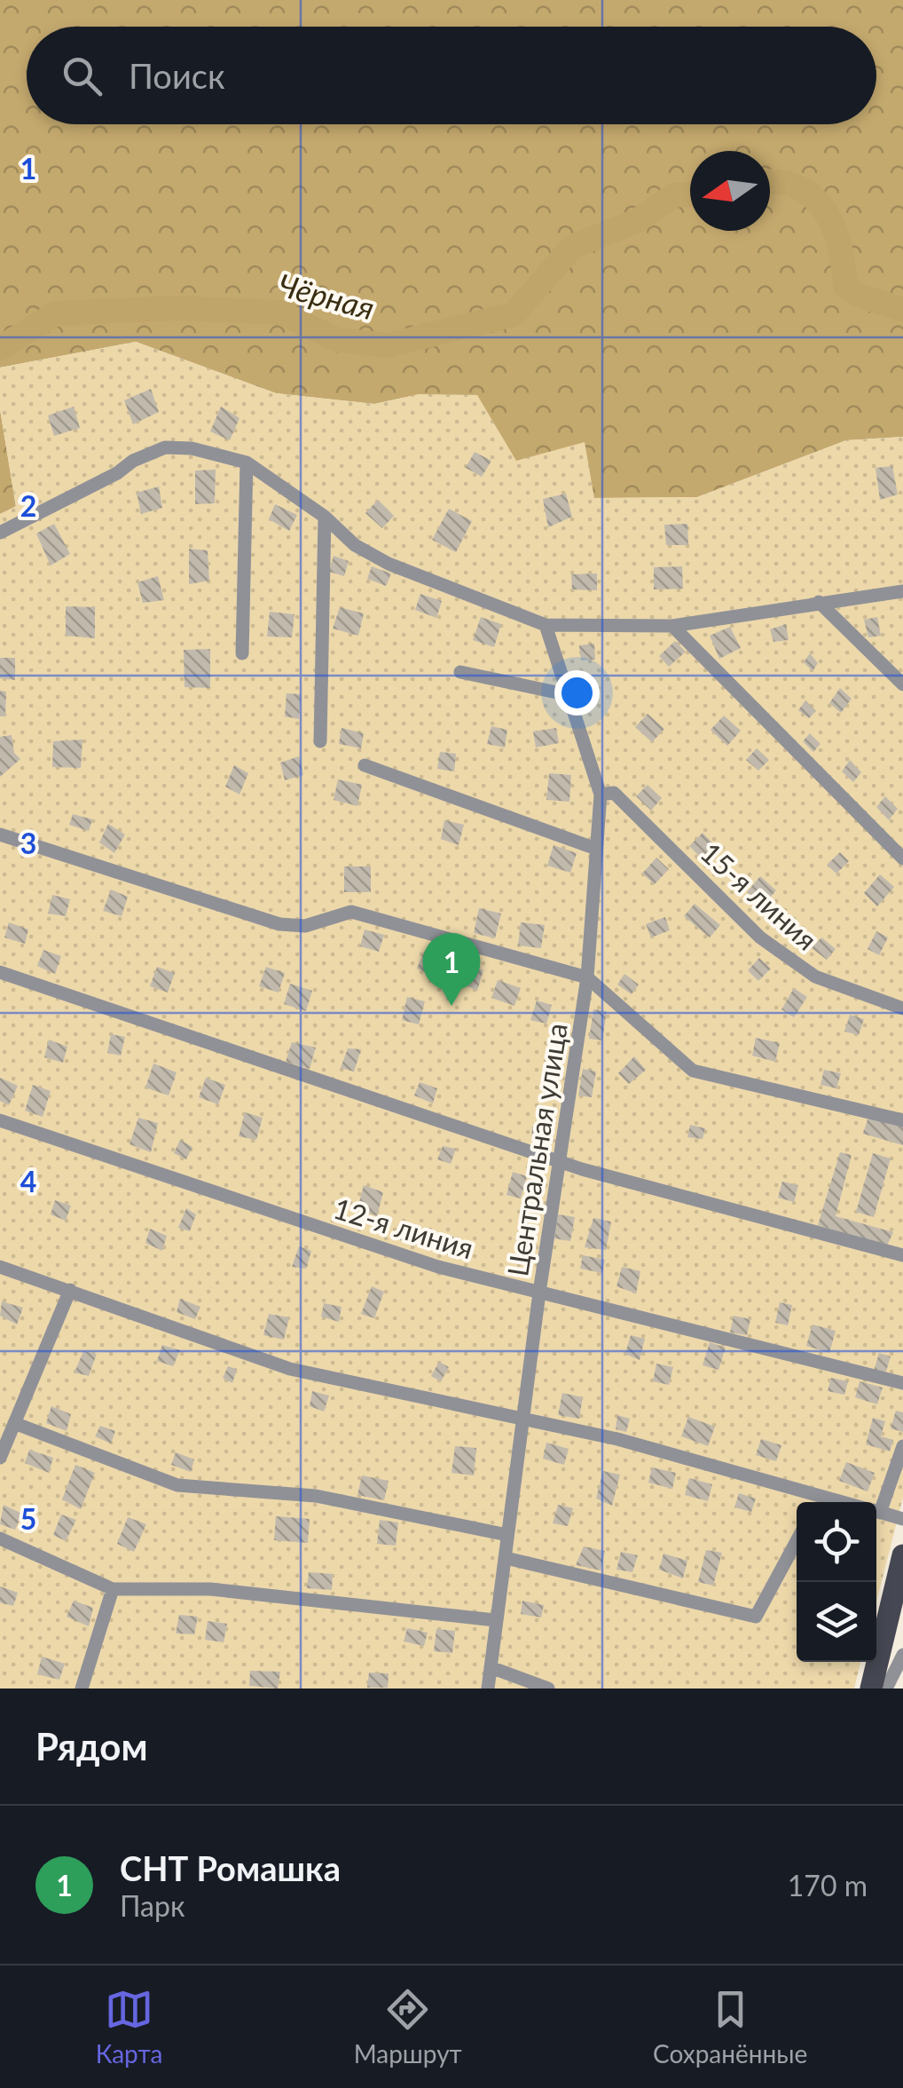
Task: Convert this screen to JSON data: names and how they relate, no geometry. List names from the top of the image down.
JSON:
{
  "streets": {
    "street": ["15-я линия", "Центральная улица", "12-я линия"]
  },
  "crossings": [
    ["15-я линия", "Центральная улица"],
    ["Центральная улица", "12-я линия"]
  ],
  "water": ["Чёрная"],
  "north": "left",
  "page": {
    "search": "Поиск",
    "pins": "1",
    "heading": "Рядом",
    "list": [
      {
        "mark": "1",
        "name": "СНТ Ромашка",
        "note": "Парк",
        "value": "170 m"
      }
    ],
    "nav": ["Карта", "Маршрут", "Сохранённые"]
  },
  "grid": {
    "rows": [
      "1",
      "2",
      "3",
      "4",
      "5"
    ]
  }
}
